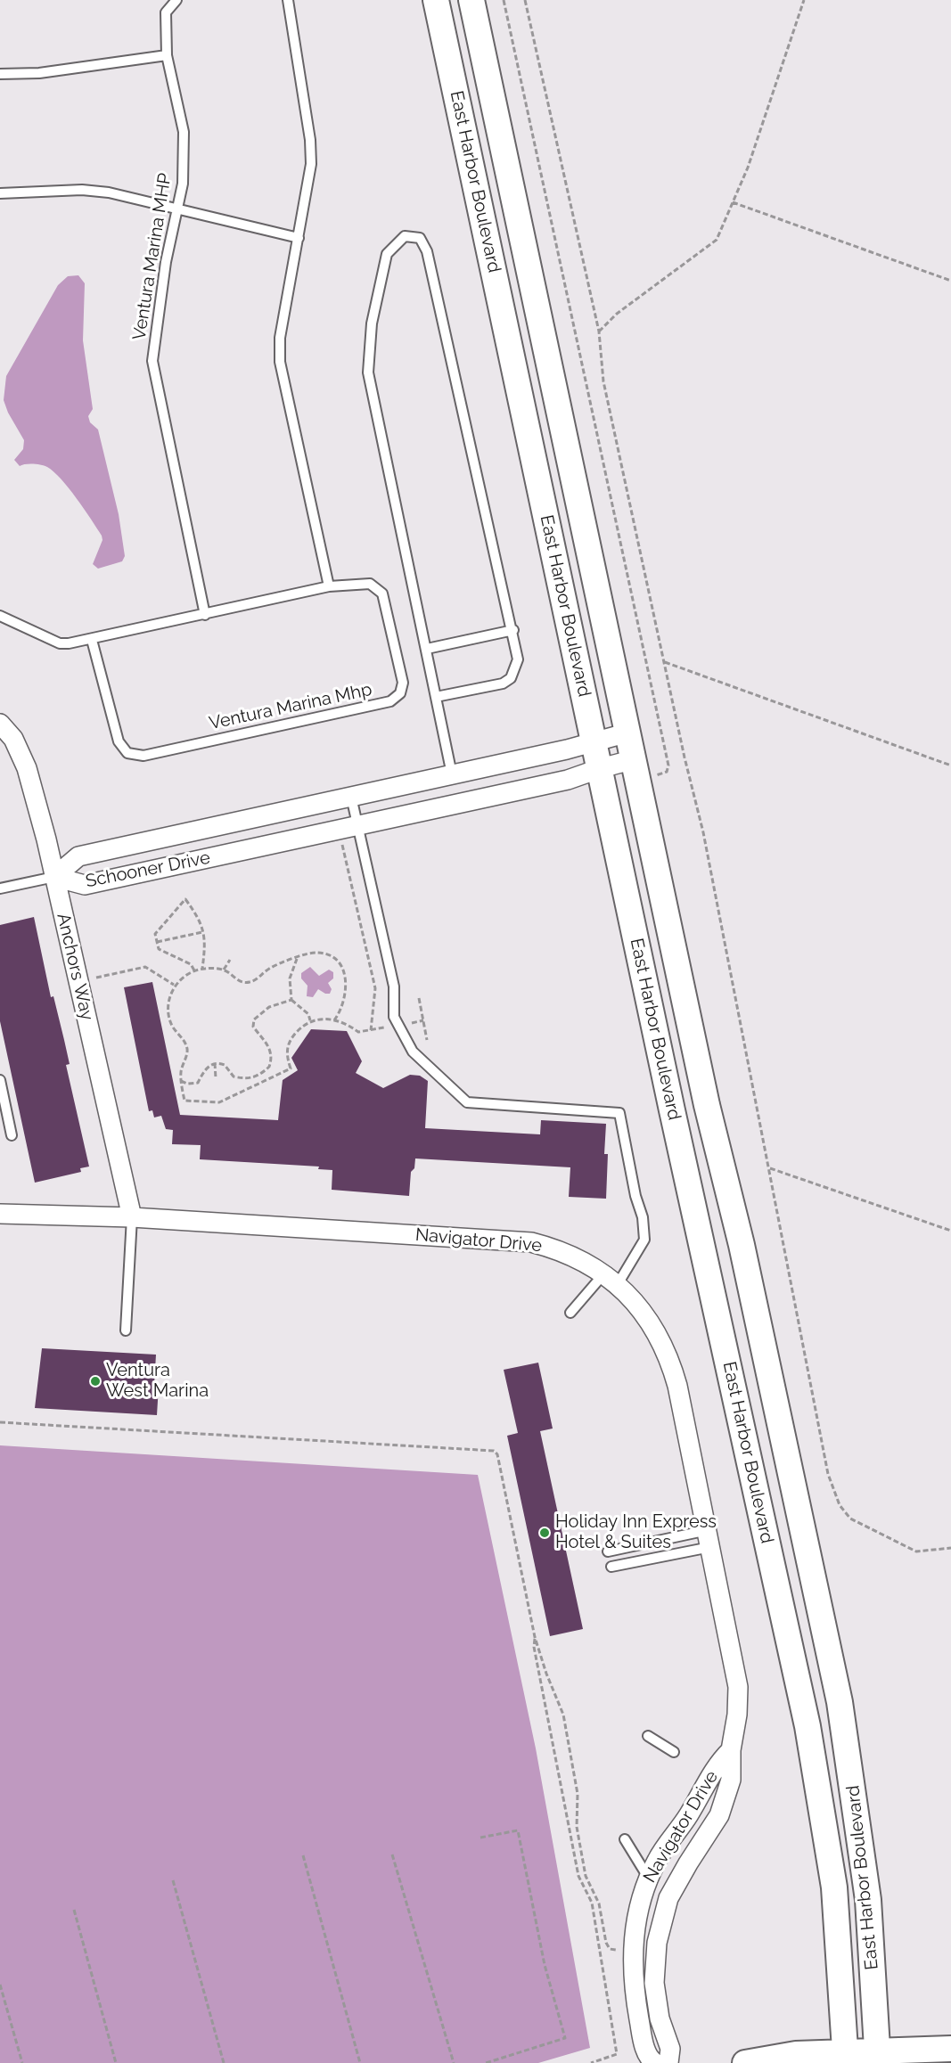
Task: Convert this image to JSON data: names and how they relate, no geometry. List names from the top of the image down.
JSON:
{
  "streets": {
    "main road": ["East Harbor Boulevard"],
    "street": ["Schooner Drive", "Anchors Way", "Navigator Drive"],
    "lane": ["Ventura Marina MHP", "Ventura Marina Mhp"]
  },
  "crossings": [
    ["East Harbor Boulevard", "Schooner Drive"],
    ["Ventura Marina MHP", "Ventura Marina Mhp"],
    ["Schooner Drive", "Anchors Way"],
    ["Anchors Way", "Navigator Drive"]
  ],
  "places": ["Ventura West Marina", "Holiday Inn Express Hotel & Suites"]
}
